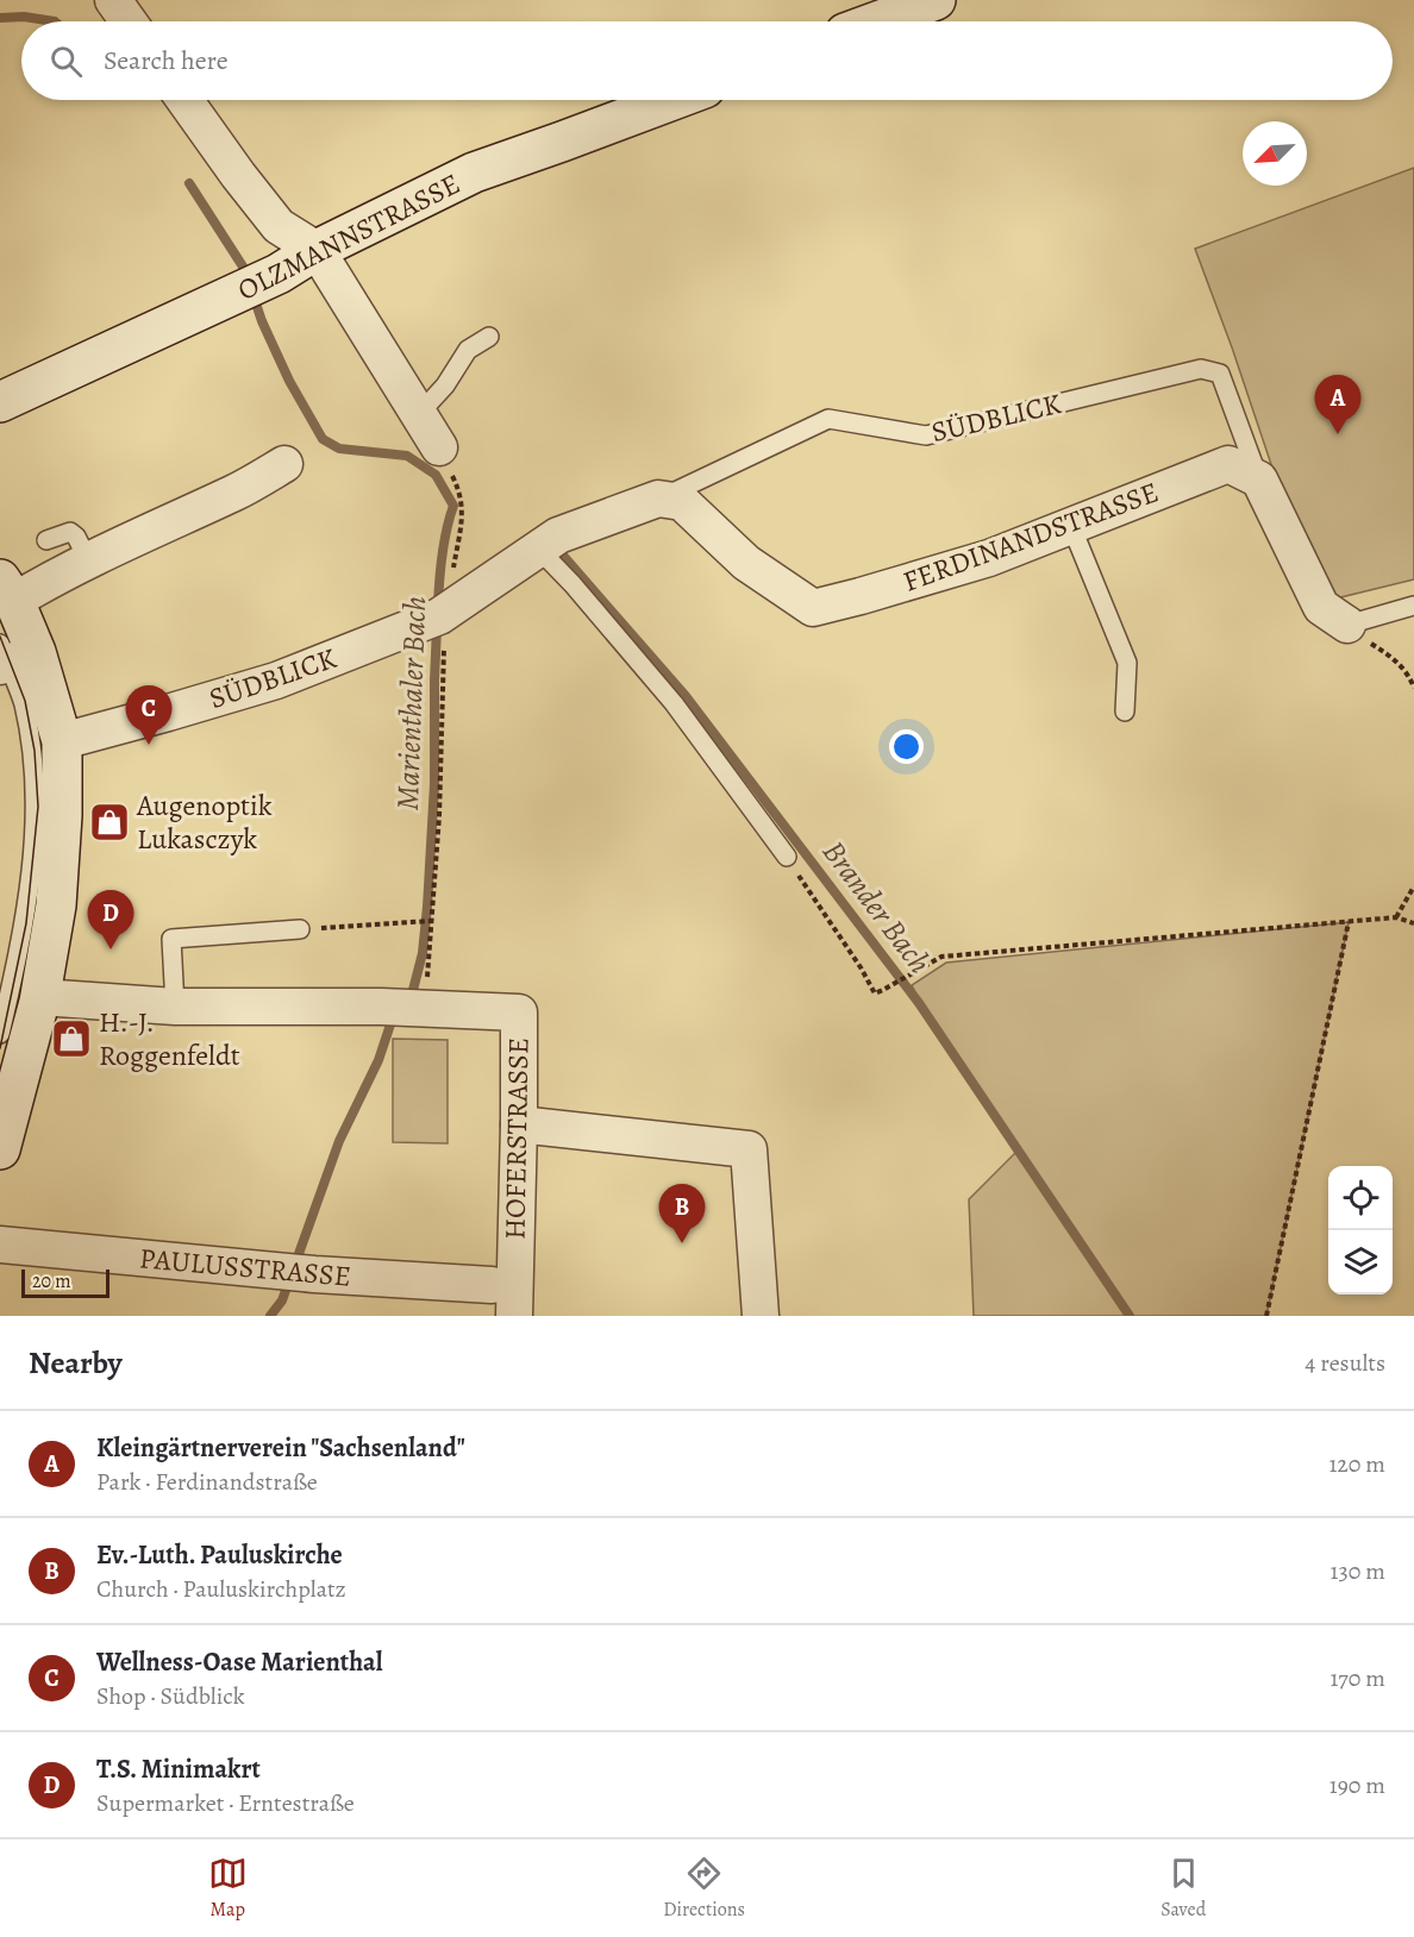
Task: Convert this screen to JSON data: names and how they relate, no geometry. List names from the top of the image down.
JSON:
{
  "streets": {
    "main road": ["OLZMANNSTRASSE"],
    "street": [
      "SÜDBLICK",
      "FERDINANDSTRASSE",
      "HOFERSTRASSE",
      "PAULUSSTRASSE"
    ]
  },
  "crossings": [
    ["SÜDBLICK", "FERDINANDSTRASSE"]
  ],
  "water": ["Marienthaler Bach", "Brander Bach"],
  "places": {
    "shop": ["Augenoptik Lukasczyk", "H.-J. Roggenfeldt"]
  },
  "scale_bar": "20 m",
  "north": "bottom left",
  "page": {
    "search": "Search here",
    "pins": [
      "A",
      "C",
      "D",
      "B"
    ],
    "scale": "20 m",
    "heading": ["Nearby", "4 results"],
    "list": [
      {
        "mark": "A",
        "name": "Kleingärtnerverein \"Sachsenland\"",
        "note": "Park · Ferdinandstraße",
        "value": "120 m"
      },
      {
        "mark": "B",
        "name": "Ev.-Luth. Pauluskirche",
        "note": "Church · Pauluskirchplatz",
        "value": "130 m"
      },
      {
        "mark": "C",
        "name": "Wellness-Oase Marienthal",
        "note": "Shop · Südblick",
        "value": "170 m"
      },
      {
        "mark": "D",
        "name": "T.S. Minimakrt",
        "note": "Supermarket · Erntestraße",
        "value": "190 m"
      }
    ],
    "nav": ["Map", "Directions", "Saved"]
  }
}
